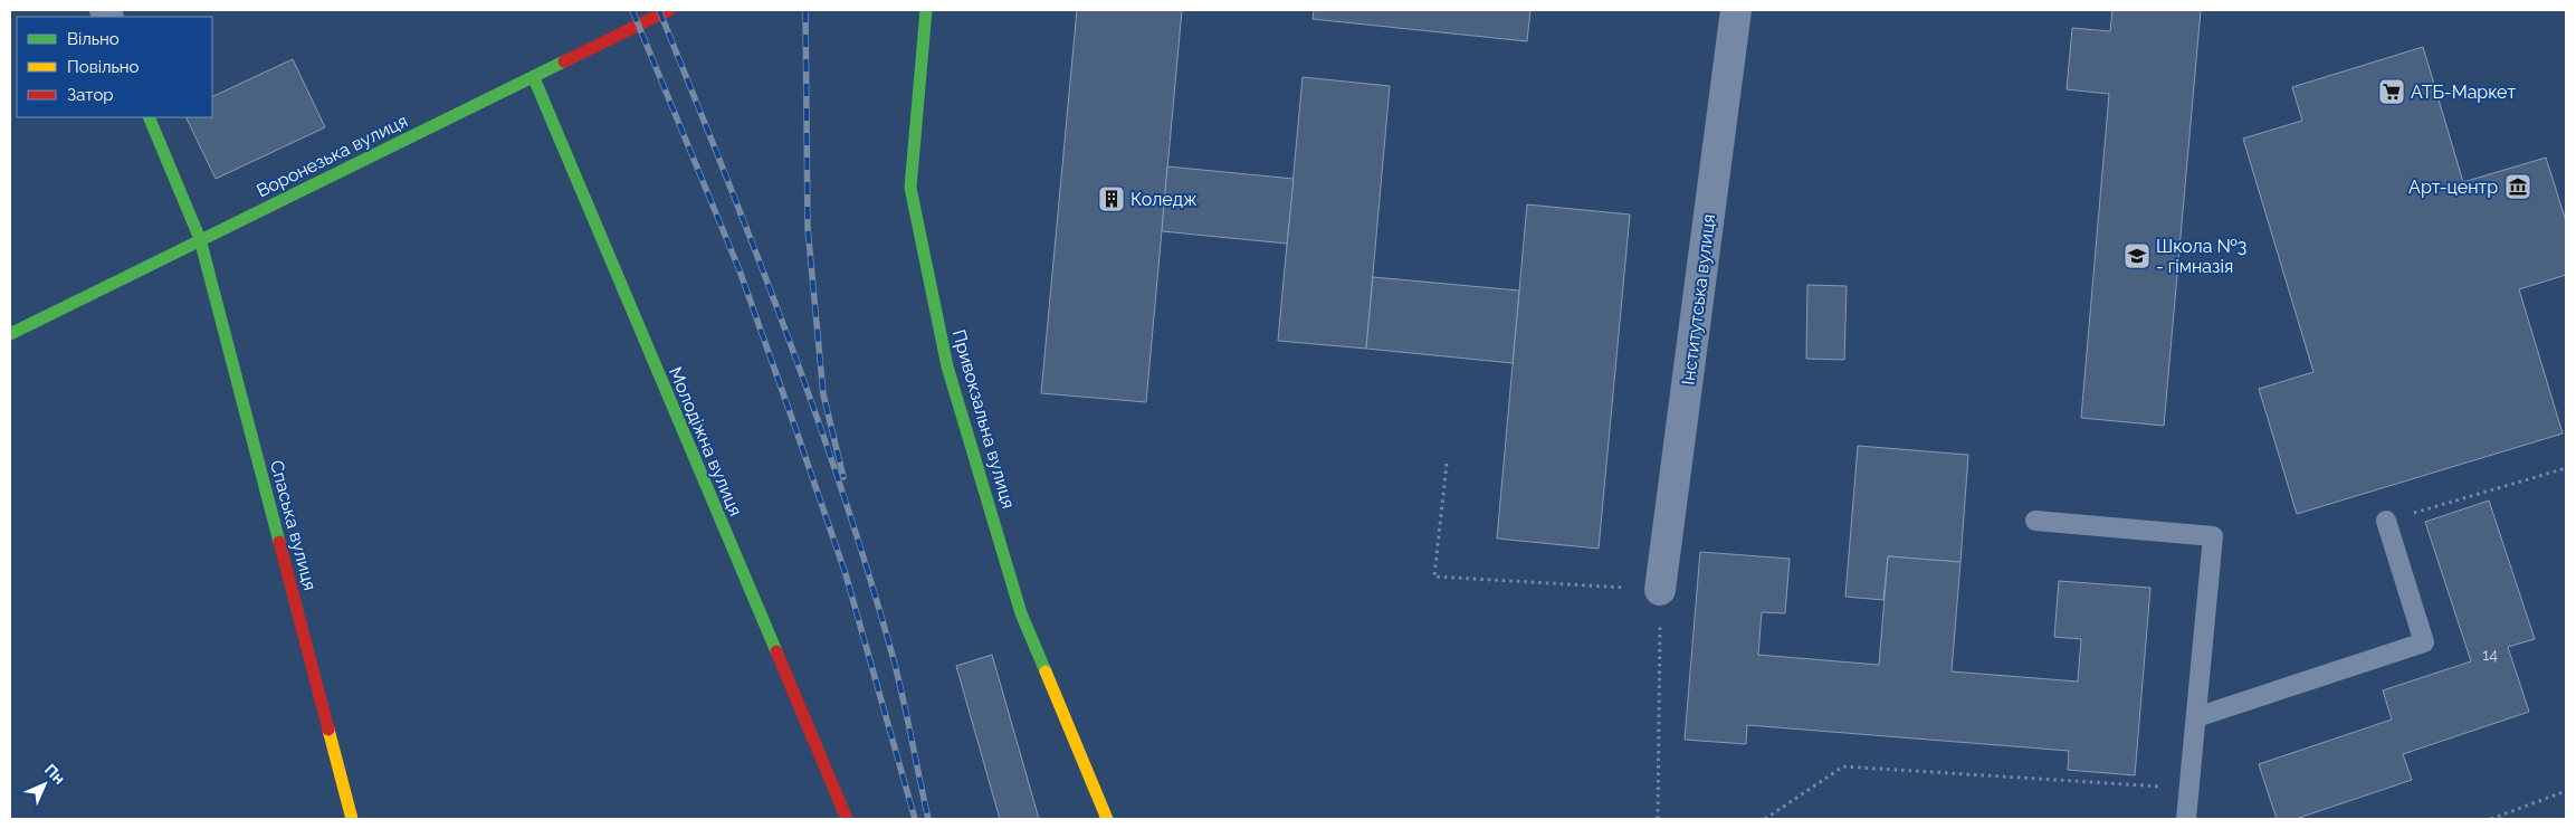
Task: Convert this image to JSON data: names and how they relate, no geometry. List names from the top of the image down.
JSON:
{
  "streets": {
    "main road": [
      "Воронезька вулиця",
      "Привокзальна вулиця",
      "Молодіжна вулиця",
      "Спаська вулиця"
    ],
    "street": ["Інститутська вулиця"]
  },
  "crossings": [
    ["Воронезька вулиця", "Молодіжна вулиця"],
    ["Воронезька вулиця", "Спаська вулиця"]
  ],
  "places": {
    "supermarket": ["АТБ-Маркет"],
    "museum": ["Арт-центр"],
    "building": ["Коледж"],
    "school or university": ["Школа №3 - гімназія"]
  },
  "house_numbers": ["14"],
  "legend": ["Вільно", "Повільно", "Затор"],
  "north": "top right"
}
